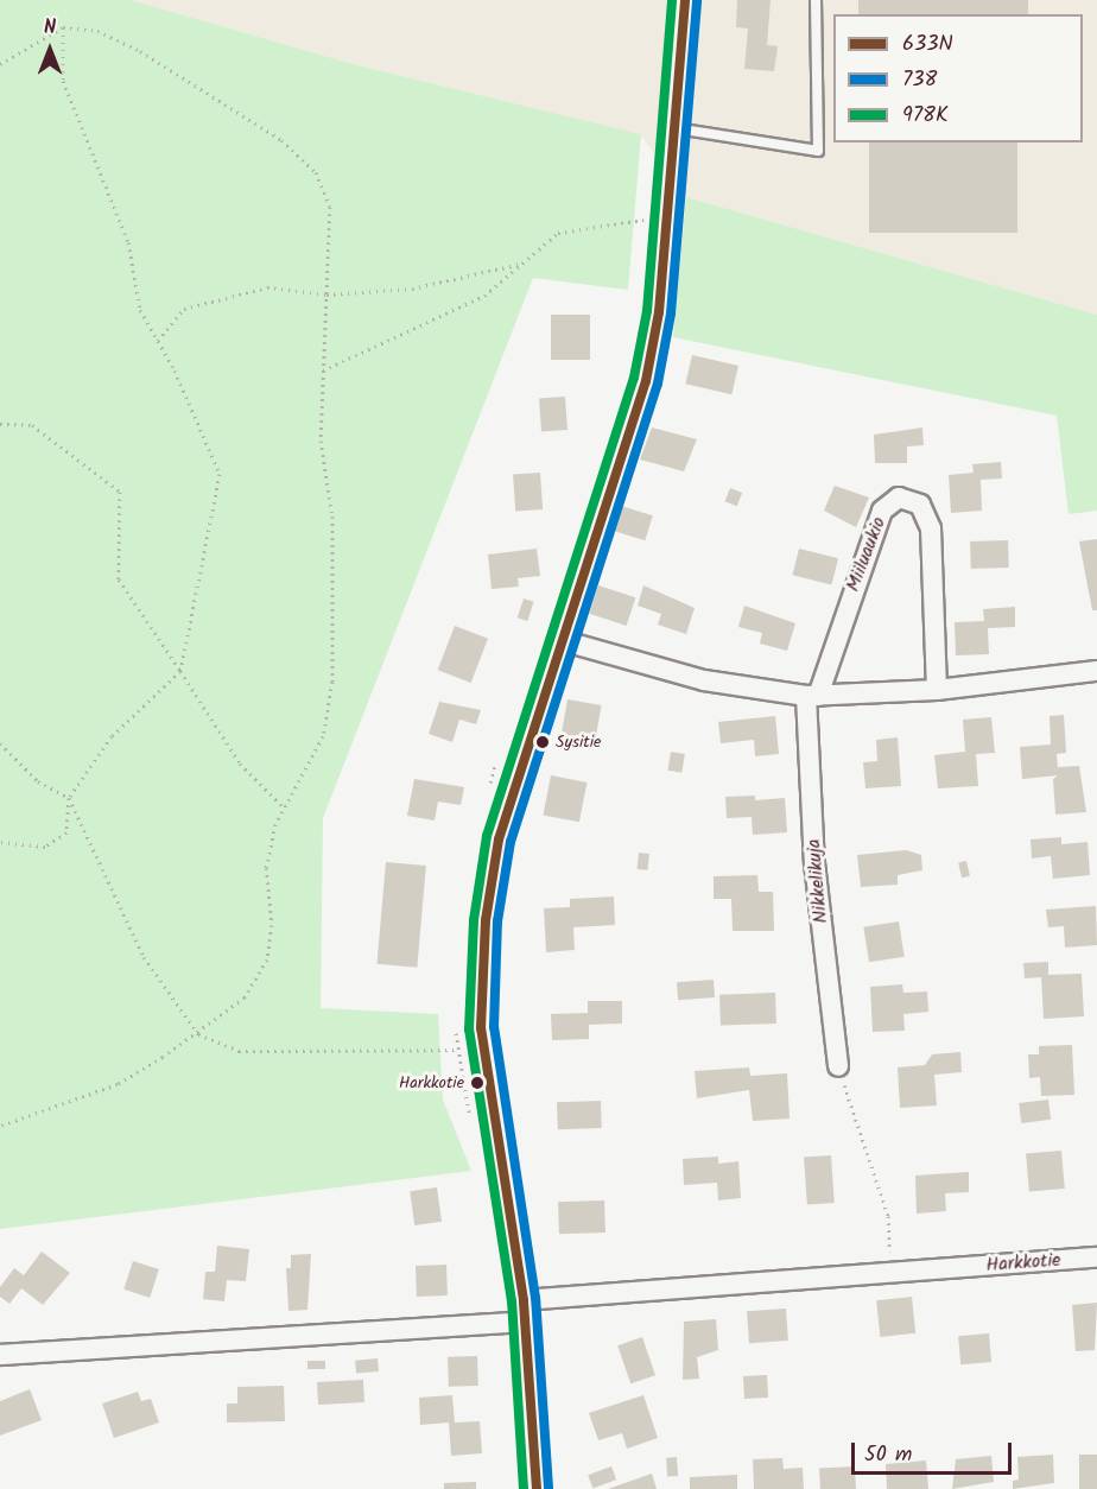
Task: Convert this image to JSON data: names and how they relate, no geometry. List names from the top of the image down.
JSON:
{
  "streets": {
    "street": ["Miiluaukio", "Nikkelikuja", "Harkkotie"]
  },
  "crossings": [
    ["Miiluaukio", "Nikkelikuja"]
  ],
  "places": ["Sysitie", "Harkkotie"],
  "lines": ["transit line 633N", "transit line 978K", "transit line 738"],
  "legend": ["633N", "738", "978K"],
  "scale_bar": "50 m",
  "north": "top"
}
